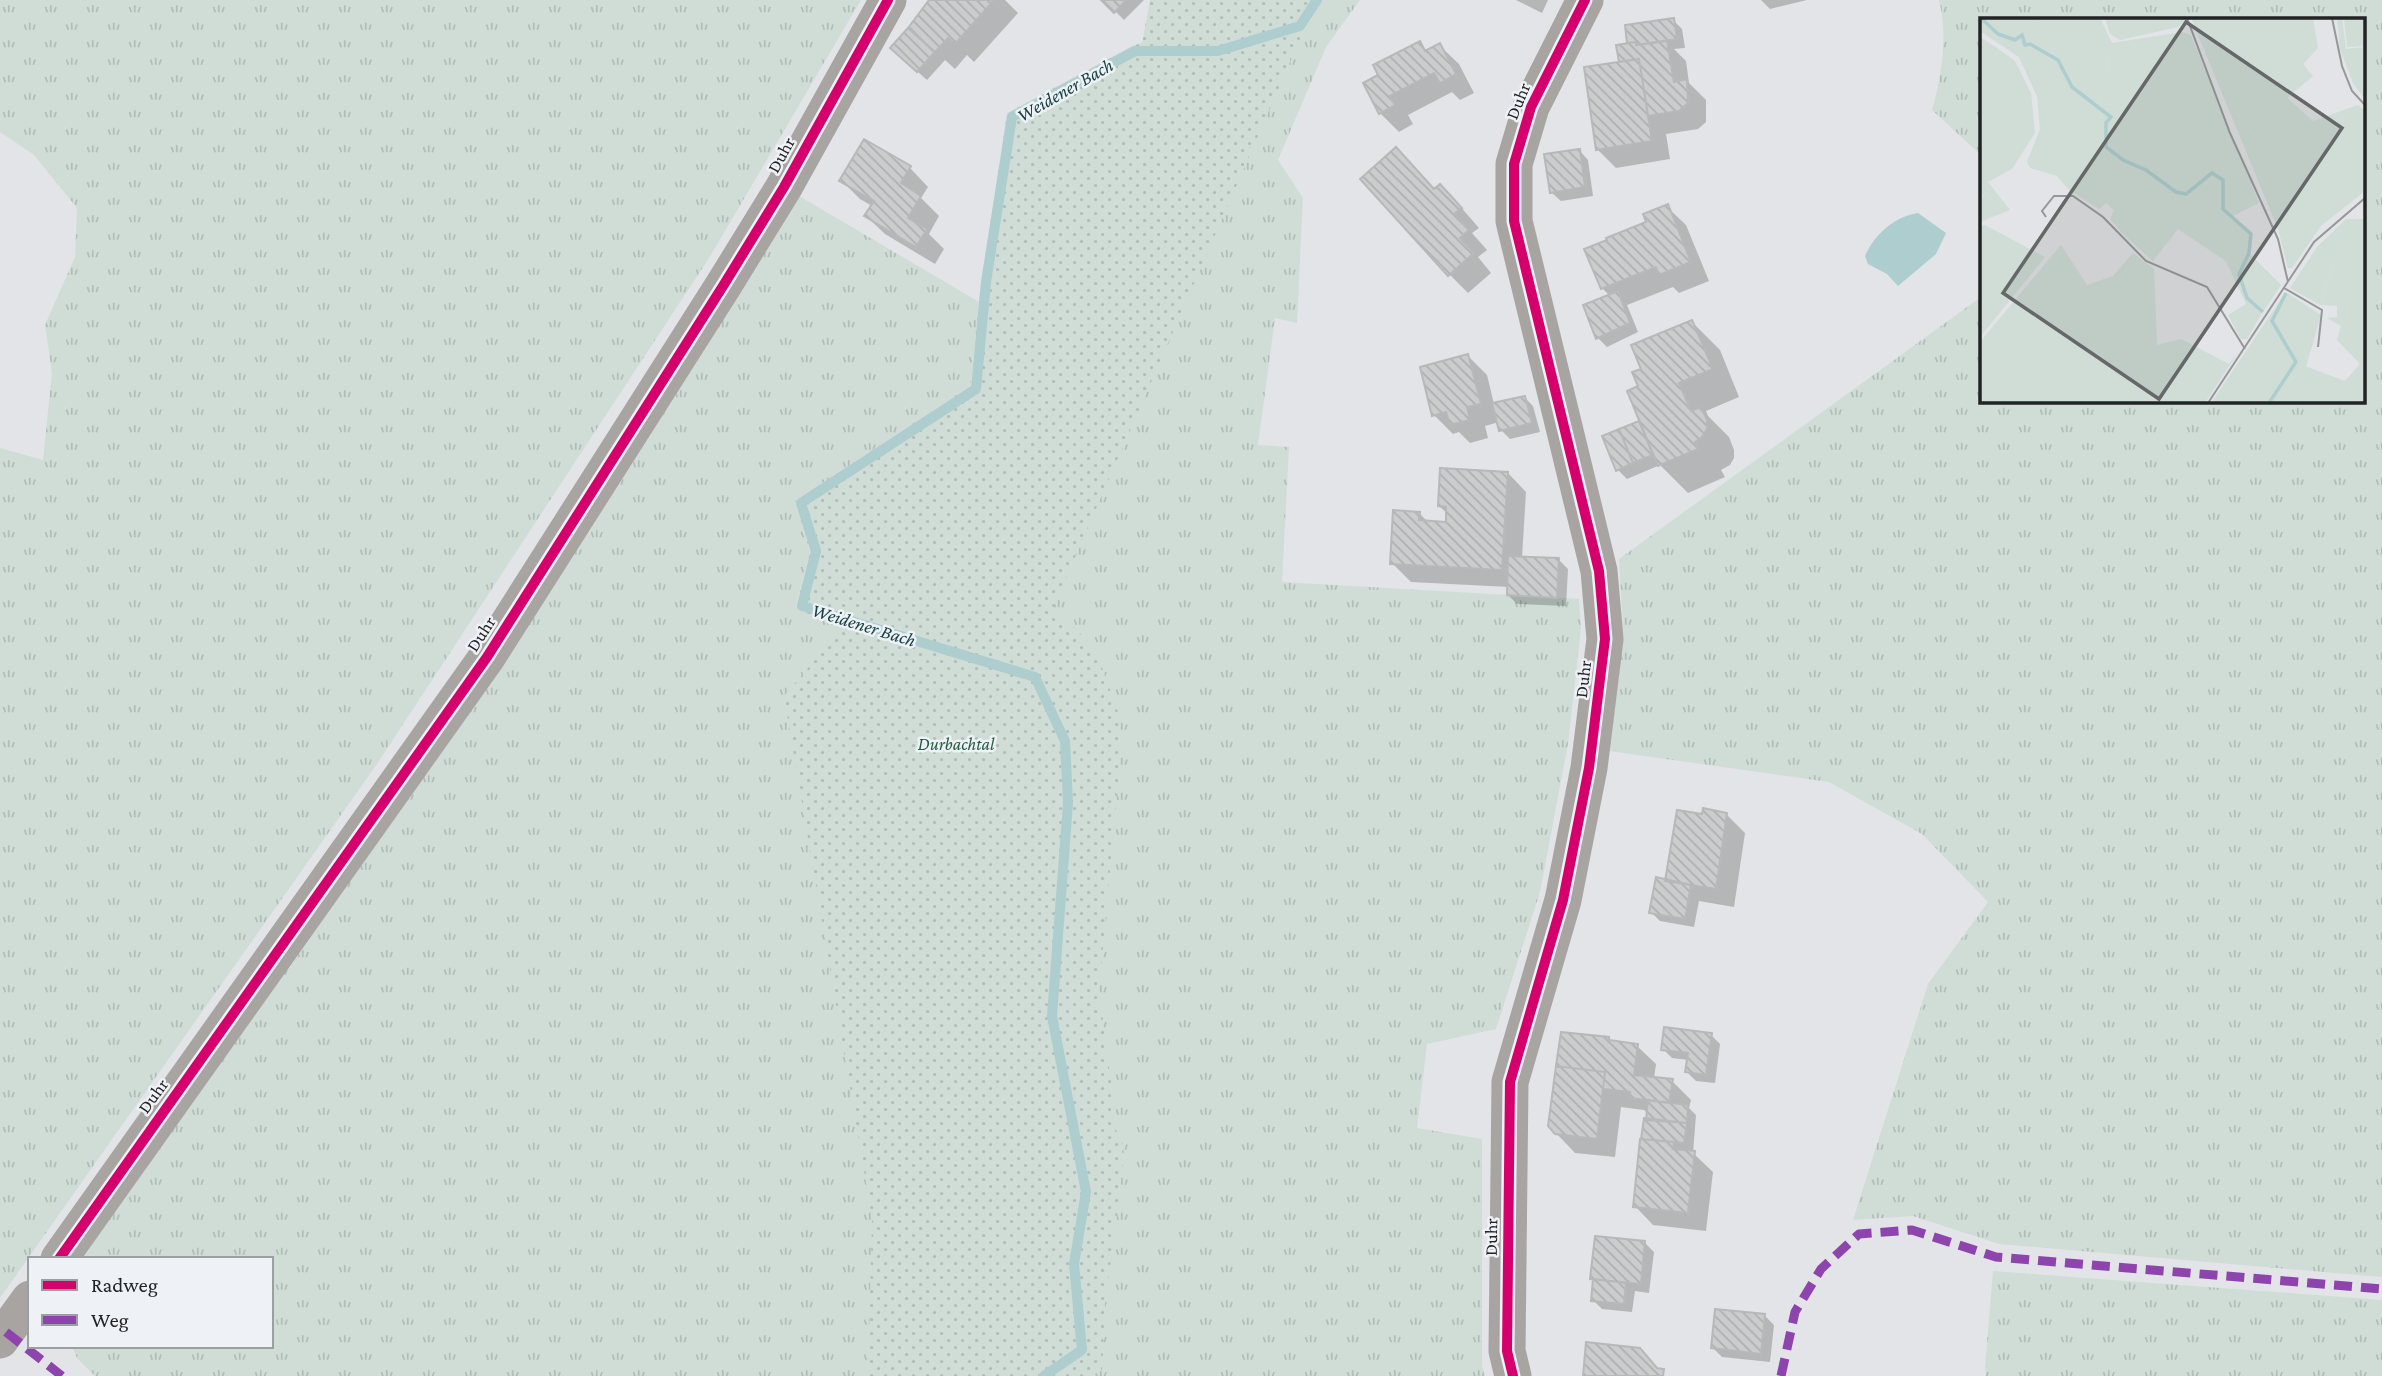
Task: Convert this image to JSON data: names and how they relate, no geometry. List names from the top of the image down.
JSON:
{
  "streets": {
    "street": ["Duhr"]
  },
  "water": ["Weidener Bach"],
  "parks": ["Durbachtal"],
  "legend": ["Radweg", "Weg"]
}
